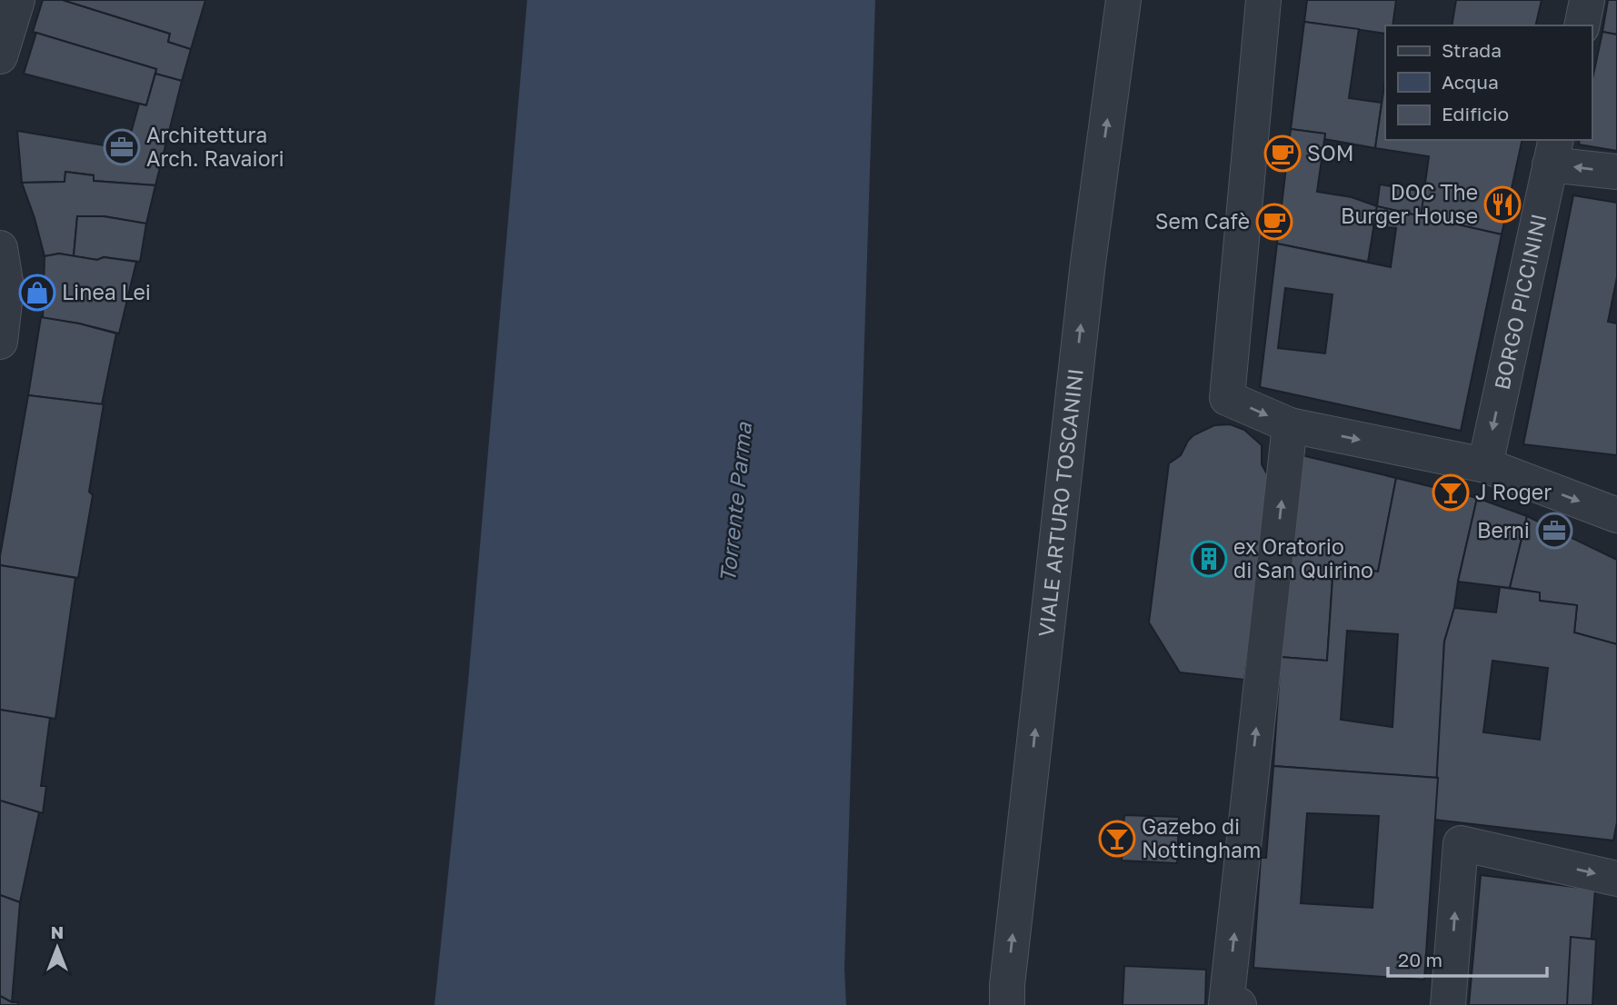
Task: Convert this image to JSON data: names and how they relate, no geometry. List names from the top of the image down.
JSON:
{
  "streets": {
    "street": ["BORGO PICCININI", "VIALE ARTURO TOSCANINI"]
  },
  "one_way": ["BORGO PICCININI"],
  "water": ["Torrente Parma"],
  "places": {
    "office": ["Architettura Arch. Ravaiori", "Berni"],
    "cafe": ["SOM", "Sem Cafè"],
    "restaurant": ["DOC The Burger House"],
    "shop": ["Linea Lei"],
    "bar": ["J Roger", "Gazebo di Nottingham"],
    "building": ["ex Oratorio di San Quirino"]
  },
  "legend": ["Strada", "Acqua", "Edificio"],
  "scale_bar": "20 m",
  "north": "top"
}
